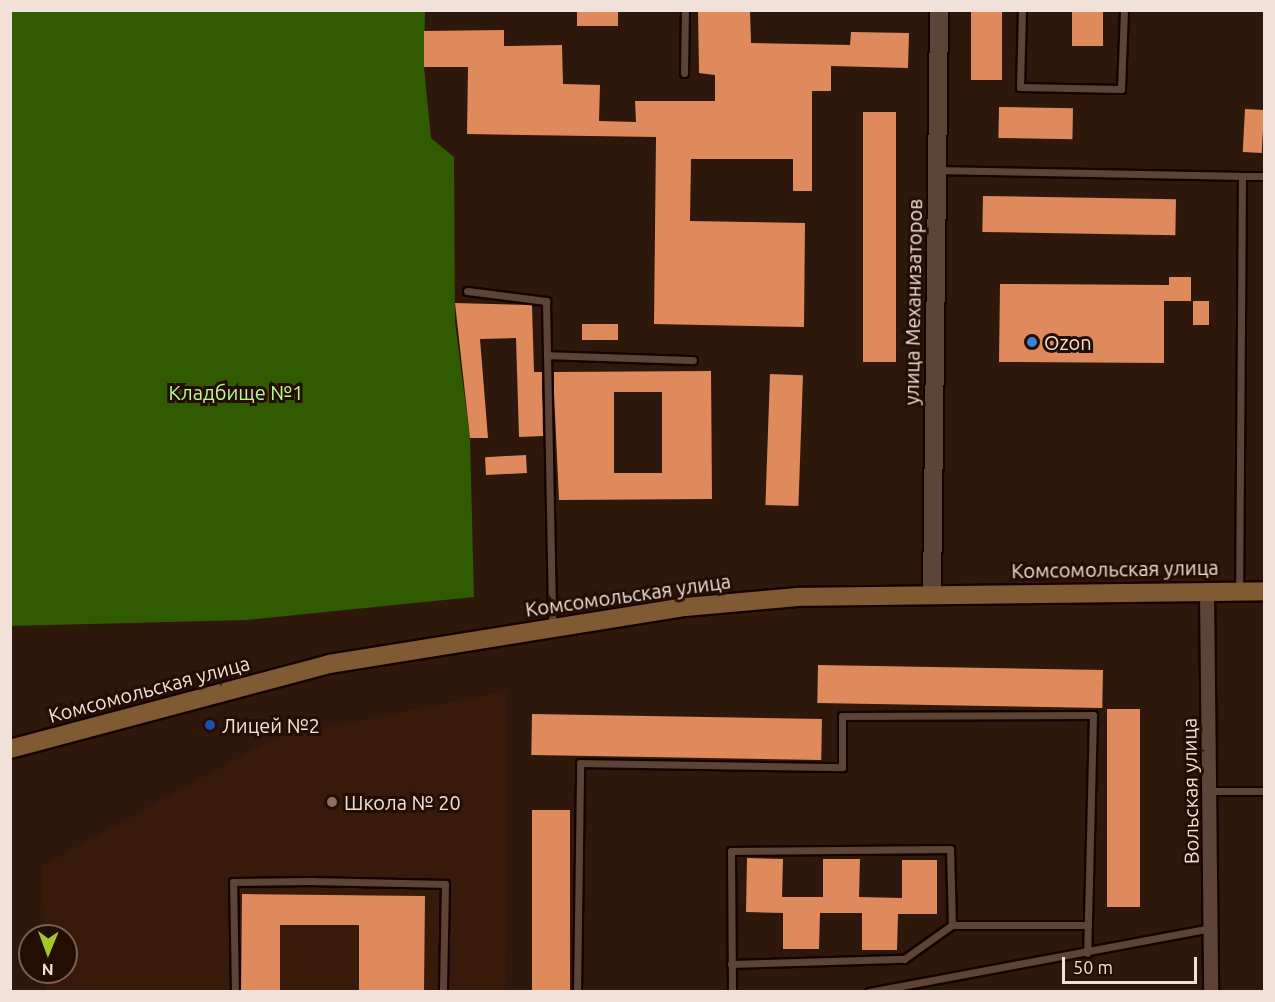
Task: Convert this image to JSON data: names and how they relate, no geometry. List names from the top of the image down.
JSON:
{
  "streets": {
    "main road": ["Комсомольская улица"],
    "street": ["улица Механизаторов", "Вольская улица"]
  },
  "crossings": [
    ["улица Механизаторов", "Комсомольская улица"],
    ["Комсомольская улица", "Вольская улица"]
  ],
  "parks": ["Кладбище №1"],
  "places": ["Ozon", "Лицей №2", "Школа № 20"],
  "scale_bar": "50 m",
  "north": "bottom"
}
